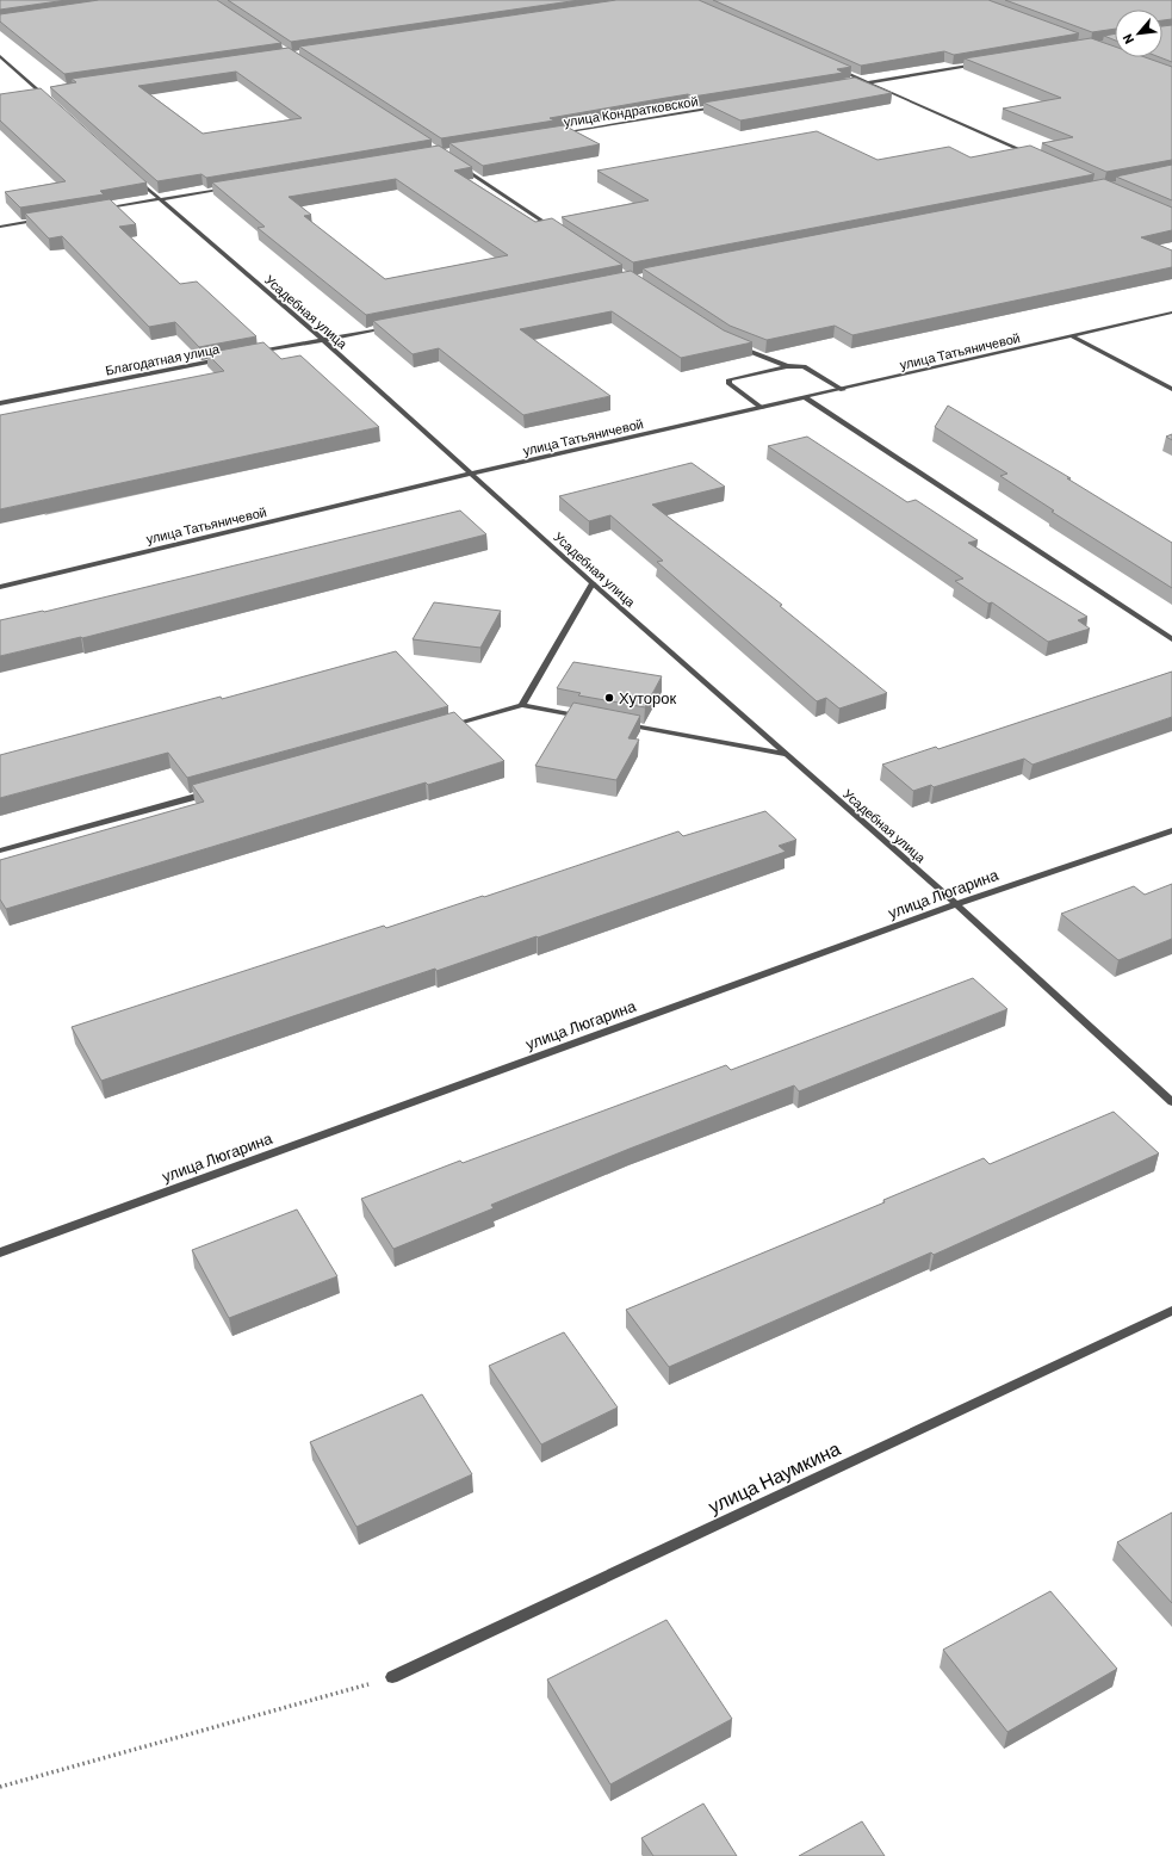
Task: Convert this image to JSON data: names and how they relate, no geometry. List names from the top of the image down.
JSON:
{
  "streets": {
    "street": [
      "улица Кондратковской",
      "Усадебная улица",
      "улица Татьяничевой",
      "Благодатная улица",
      "улица Люгарина",
      "улица Наумкина"
    ]
  },
  "crossings": [
    ["Усадебная улица", "улица Татьяничевой"],
    ["Усадебная улица", "улица Люгарина"]
  ],
  "places": ["Хуторок"],
  "north": "bottom left"
}
